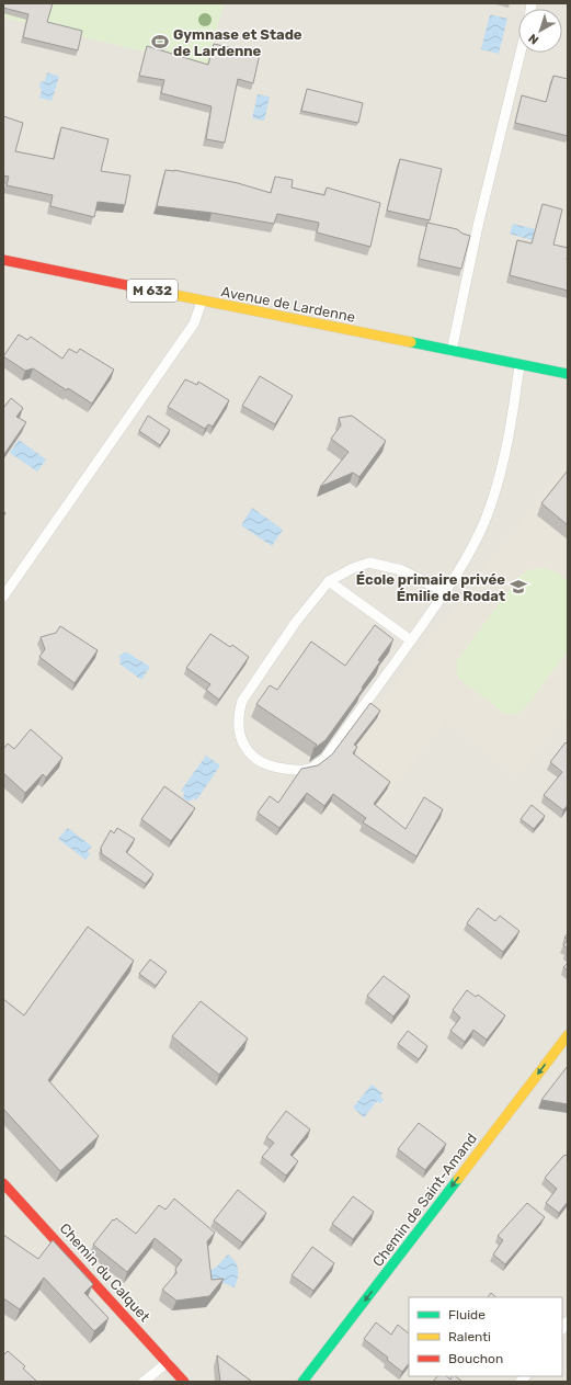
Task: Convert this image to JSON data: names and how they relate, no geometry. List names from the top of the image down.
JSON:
{
  "streets": {
    "street": [
      "M 632",
      "Avenue de Lardenne",
      "Chemin de Saint-Amand",
      "Chemin du Calquet"
    ]
  },
  "one_way": ["Chemin de Saint-Amand"],
  "places": {
    "sports": ["Gymnase et Stade de Lardenne"],
    "school or university": ["École primaire privée Émilie de Rodat"]
  },
  "legend": ["Fluide", "Ralenti", "Bouchon"],
  "north": "bottom left"
}
